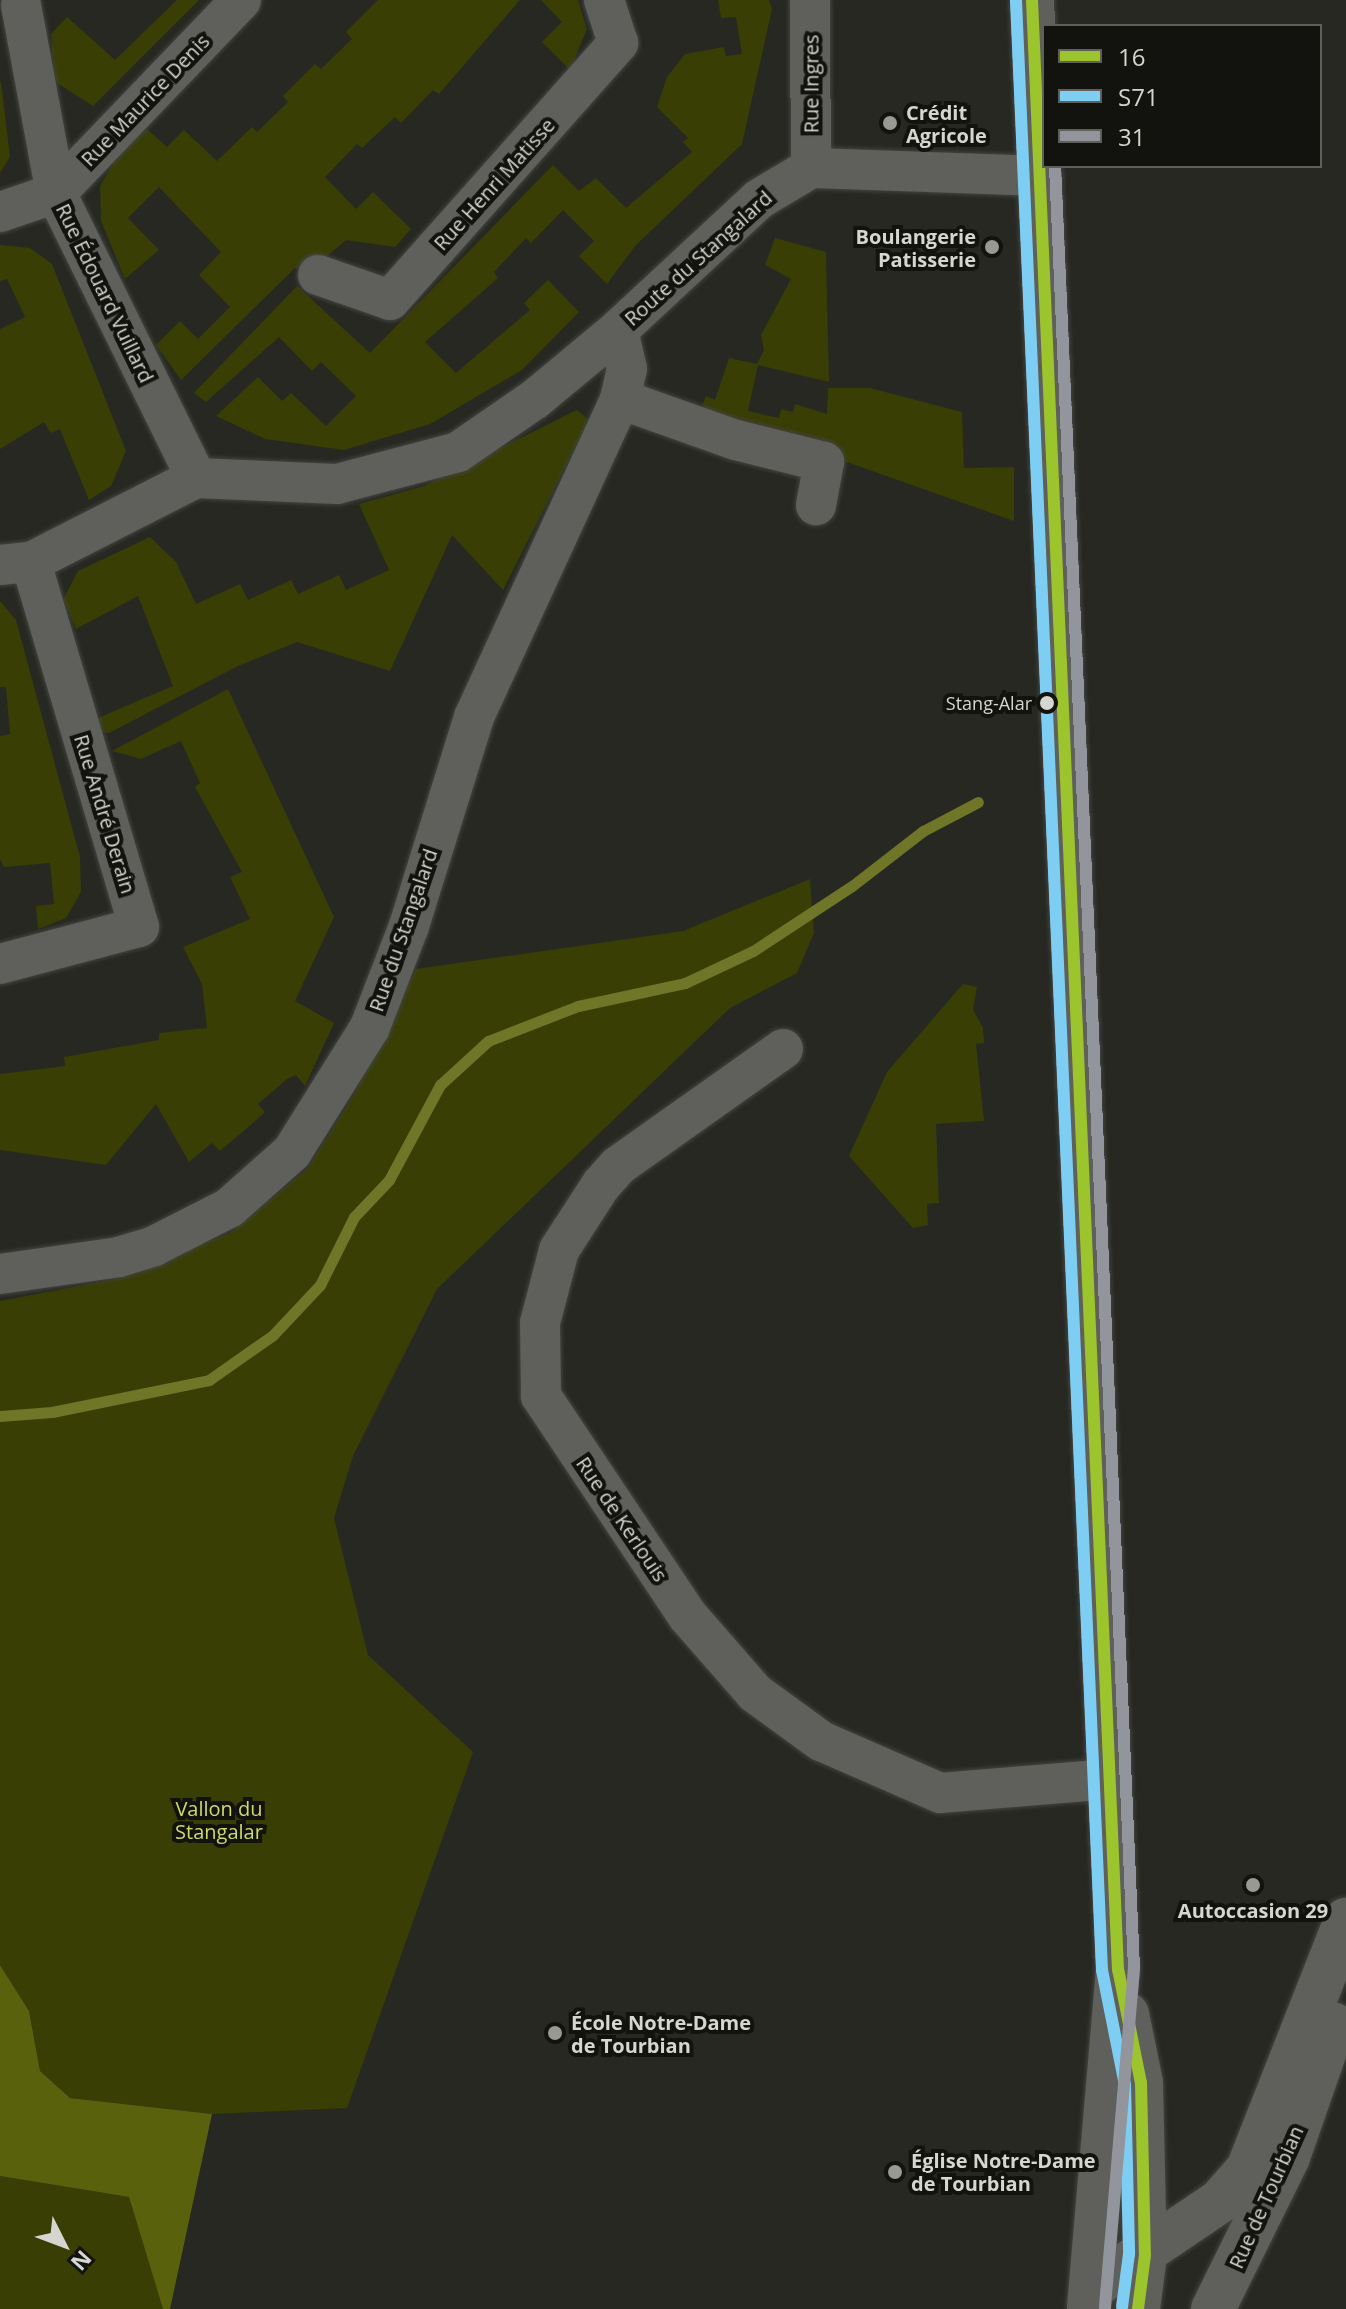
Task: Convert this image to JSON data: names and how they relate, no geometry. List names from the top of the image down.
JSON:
{
  "streets": {
    "main road": ["Rue de Tourbian"],
    "street": [
      "Rue Ingres",
      "Rue Maurice Denis",
      "Rue Henri Matisse",
      "Route du Stangalard",
      "Rue Édouard Vuillard",
      "Rue André Derain",
      "Rue du Stangalard",
      "Rue de Kerlouis"
    ]
  },
  "crossings": [
    ["Rue Ingres", "Route du Stangalard"],
    ["Rue Maurice Denis", "Rue Édouard Vuillard"],
    ["Route du Stangalard", "Rue du Stangalard"]
  ],
  "parks": ["Vallon du Stangalar"],
  "places": [
    "Crédit Agricole",
    "Boulangerie Patisserie",
    "Stang-Alar",
    "Autoccasion 29",
    "École Notre-Dame de Tourbian",
    "Église Notre-Dame de Tourbian"
  ],
  "lines": ["transit line 16", "transit line S71", "transit line 31"],
  "legend": ["16", "S71", "31"],
  "north": "bottom right"
}
